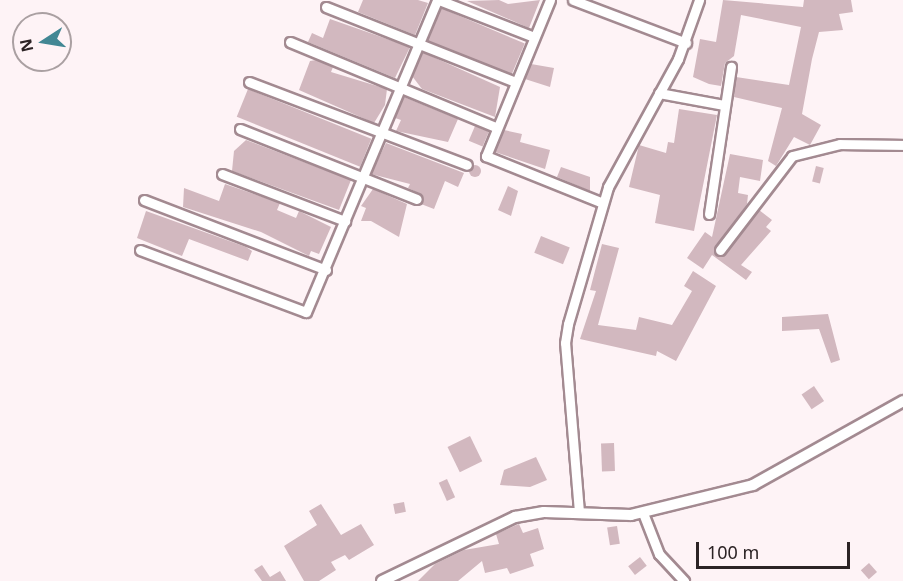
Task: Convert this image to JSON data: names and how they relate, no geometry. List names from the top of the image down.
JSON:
{
  "scale_bar": "100 m",
  "north": "left"
}
